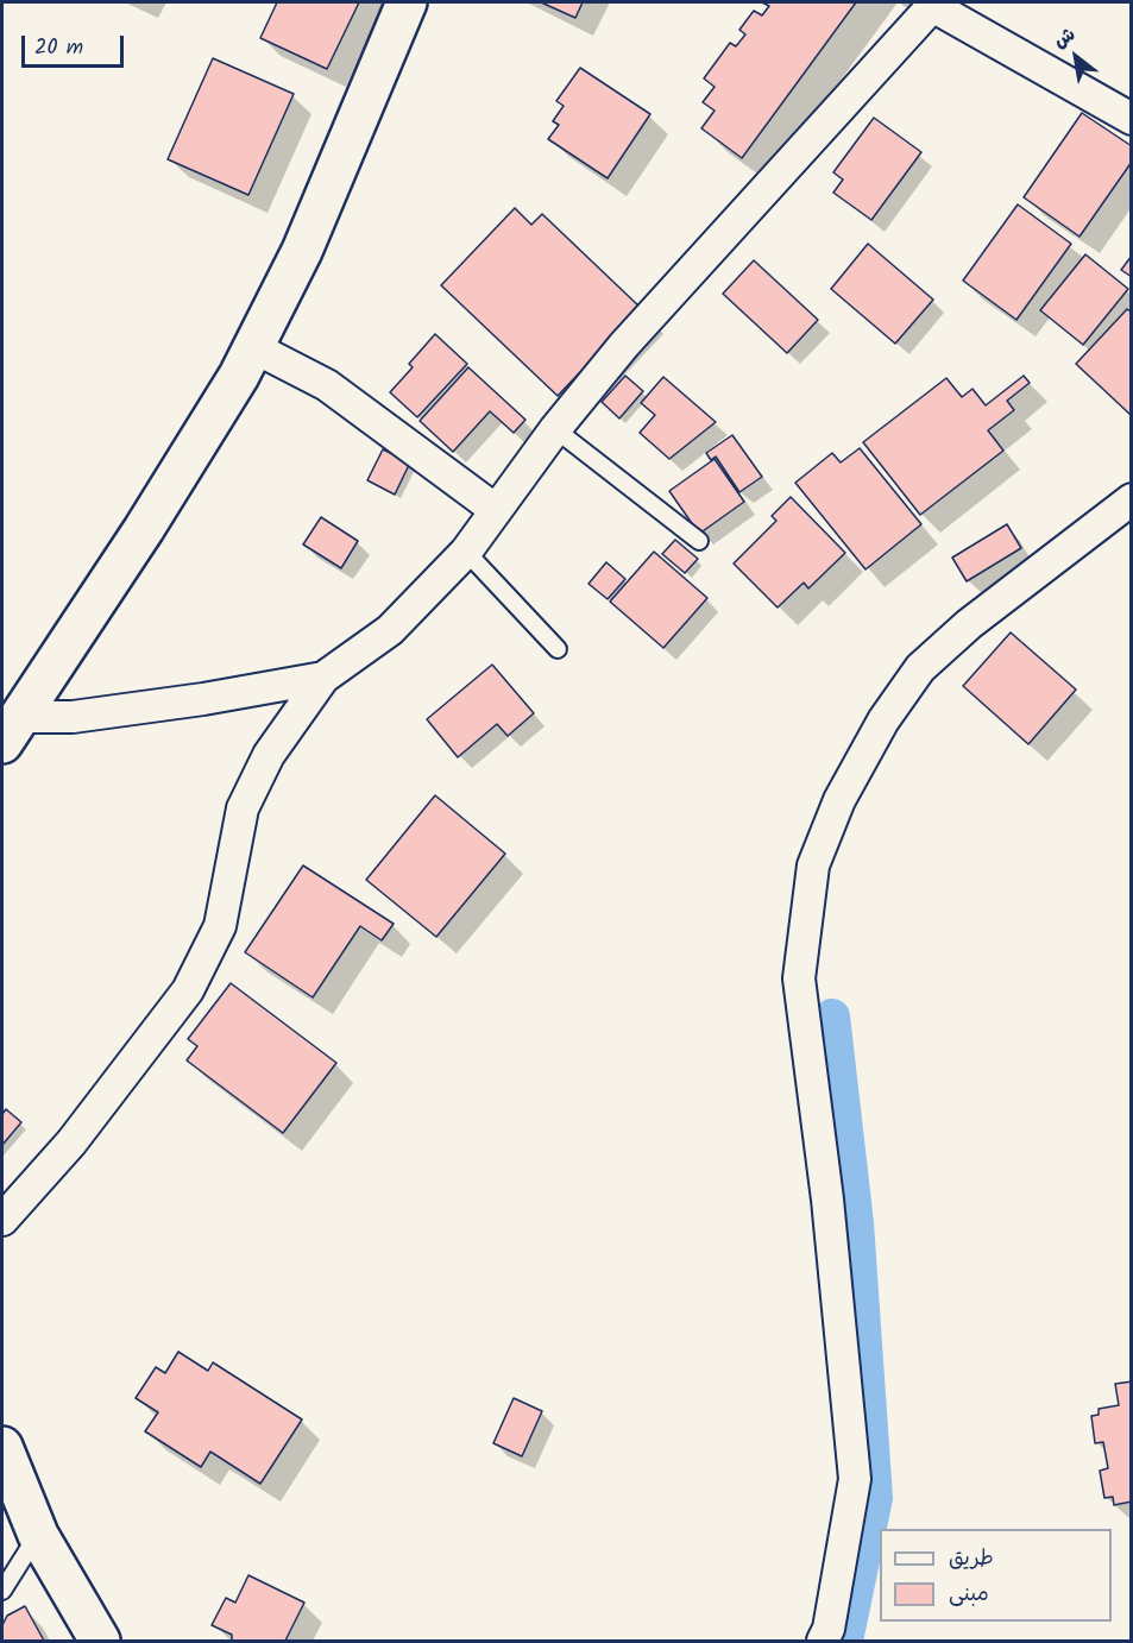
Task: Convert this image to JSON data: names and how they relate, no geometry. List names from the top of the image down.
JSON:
{
  "legend": ["طريق", "مبنى"],
  "scale_bar": "20 m",
  "north": "top left"
}
